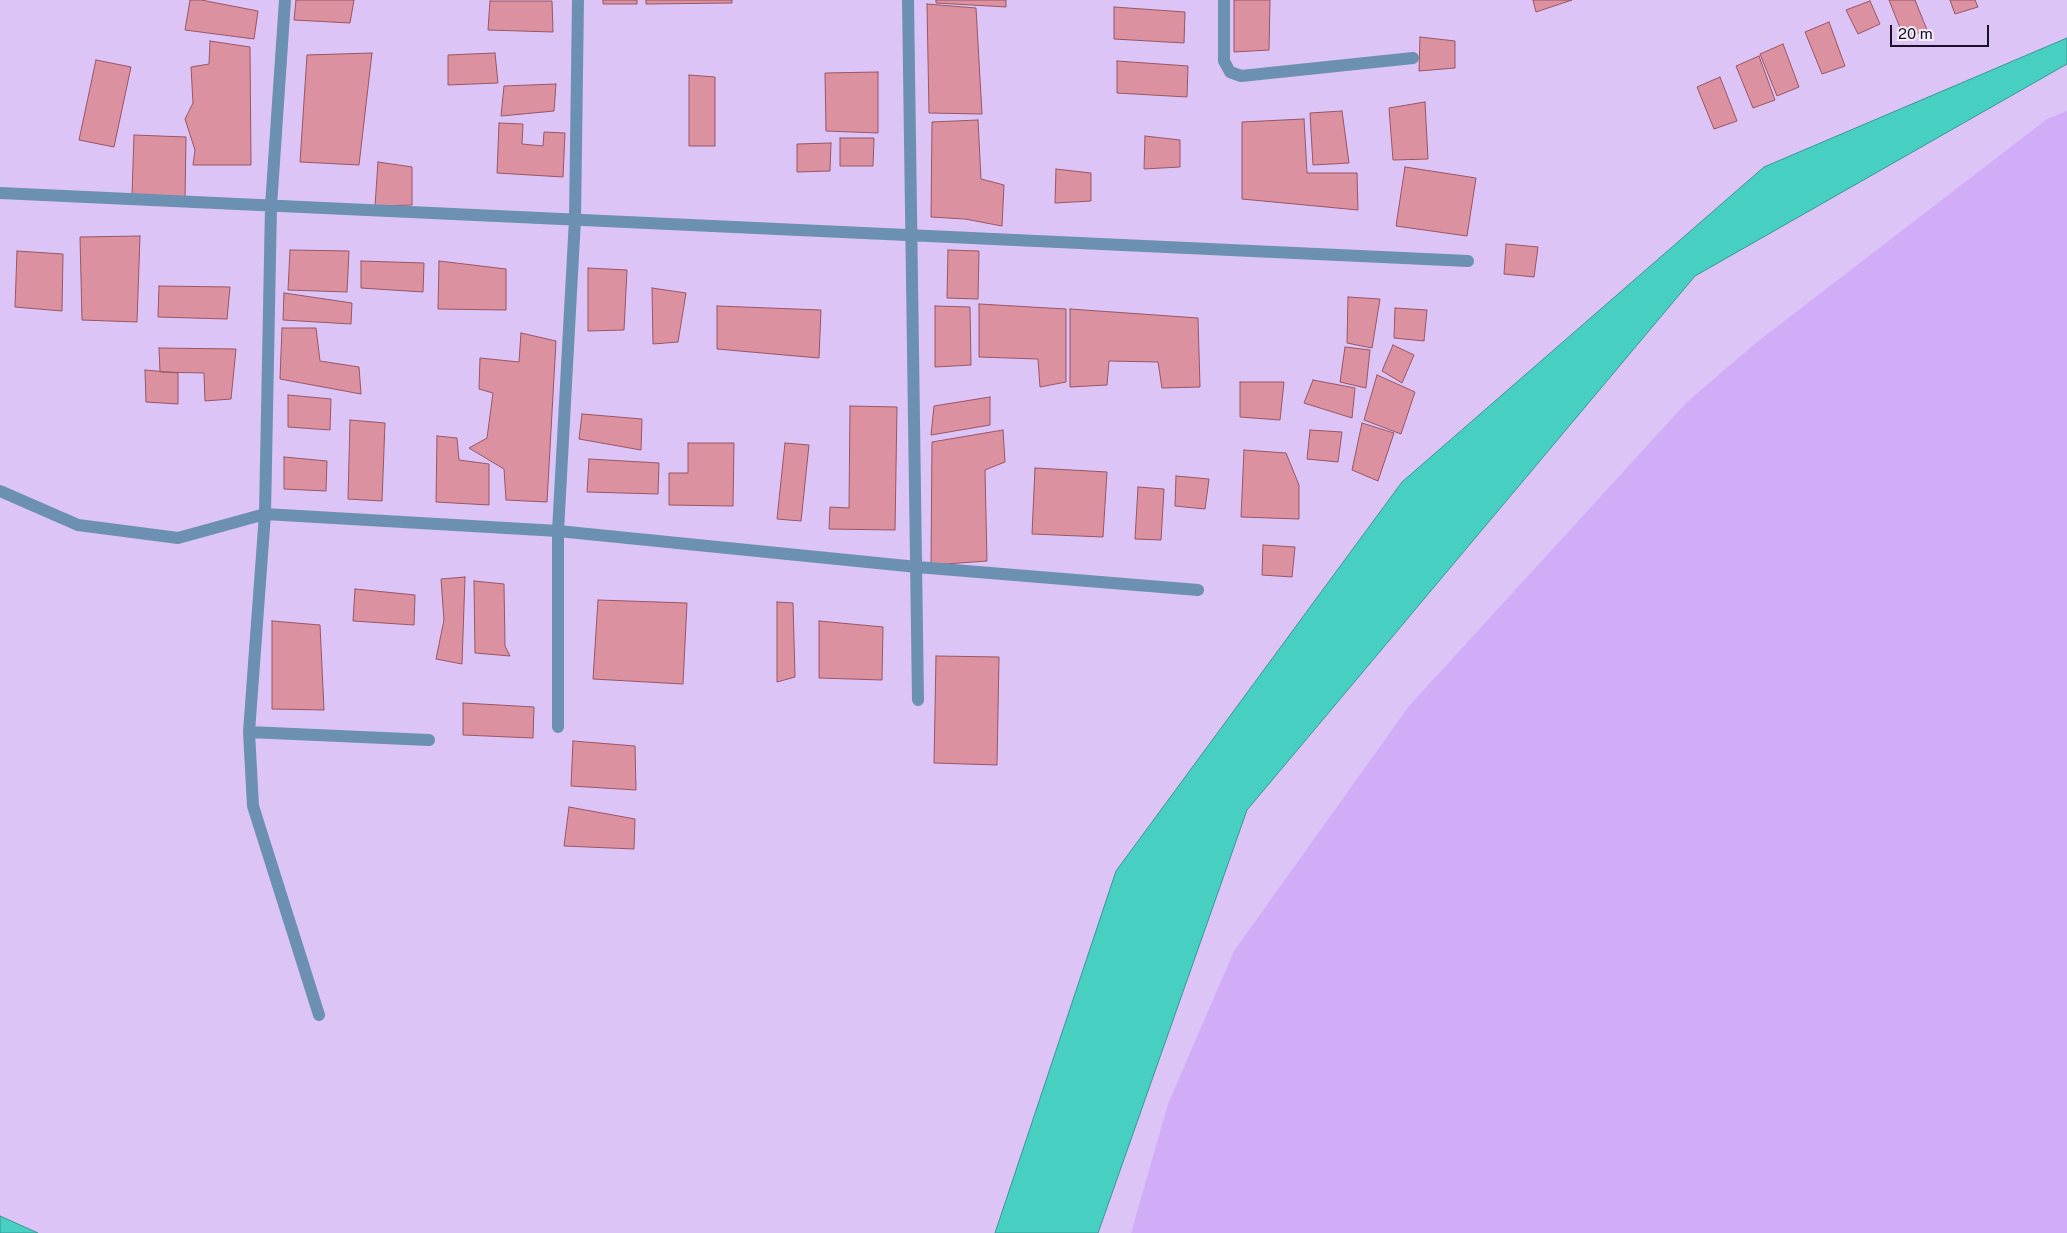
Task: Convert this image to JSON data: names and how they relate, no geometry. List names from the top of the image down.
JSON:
{
  "scale_bar": "20 m"
}
